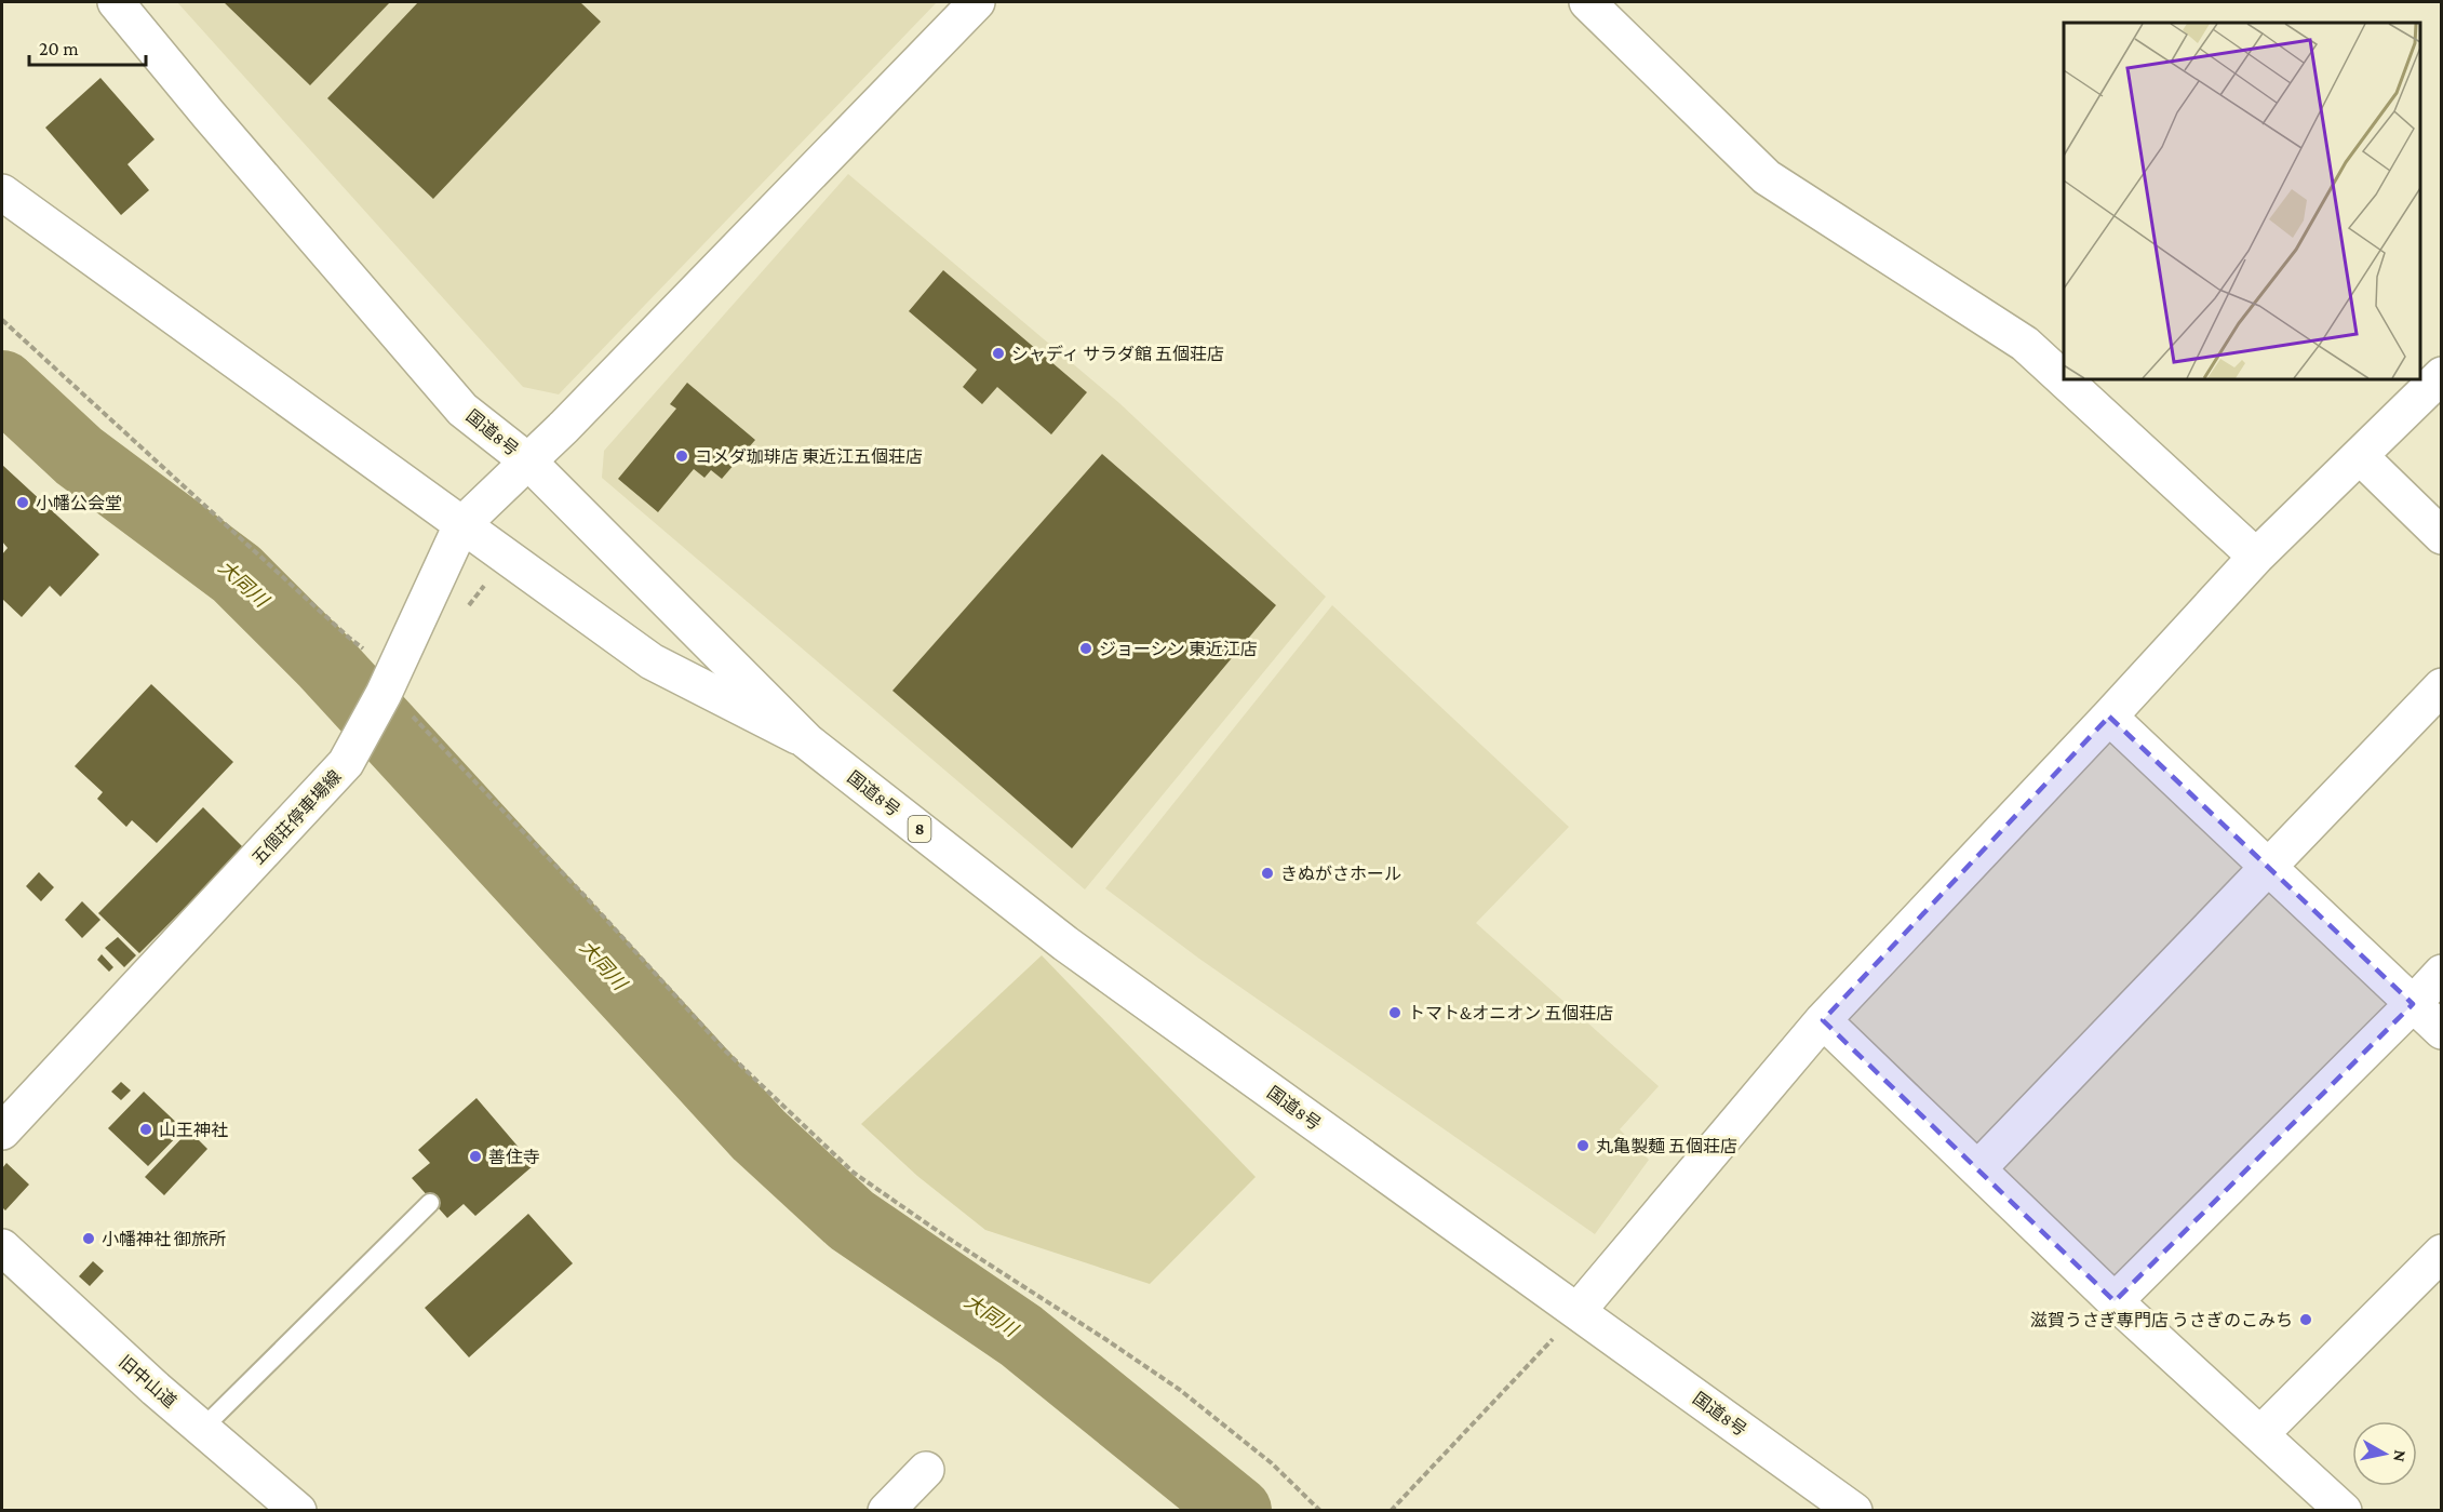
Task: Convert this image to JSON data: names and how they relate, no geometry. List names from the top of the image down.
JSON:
{
  "streets": {
    "main road": [
      "国道8号",
      "五個荘停車場線",
      "8",
      "旧中山道"
    ]
  },
  "crossings": [
    ["国道8号", "五個荘停車場線"]
  ],
  "water": ["大同川"],
  "places": [
    "シャディ サラダ館 五個荘店",
    "コメダ珈琲店 東近江五個荘店",
    "小幡公会堂",
    "ジョーシン 東近江店",
    "きぬがさホール",
    "トマト&オニオン 五個荘店",
    "山王神社",
    "丸亀製麺 五個荘店",
    "善住寺",
    "小幡神社 御旅所",
    "滋賀うさぎ専門店 うさぎのこみち"
  ],
  "scale_bar": "20 m",
  "north": "right"
}
